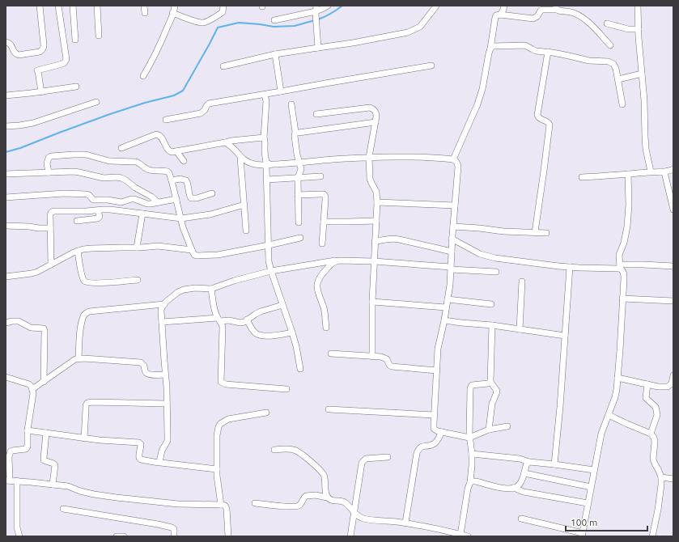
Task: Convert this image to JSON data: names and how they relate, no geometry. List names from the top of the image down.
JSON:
{
  "scale_bar": "100 m"
}
